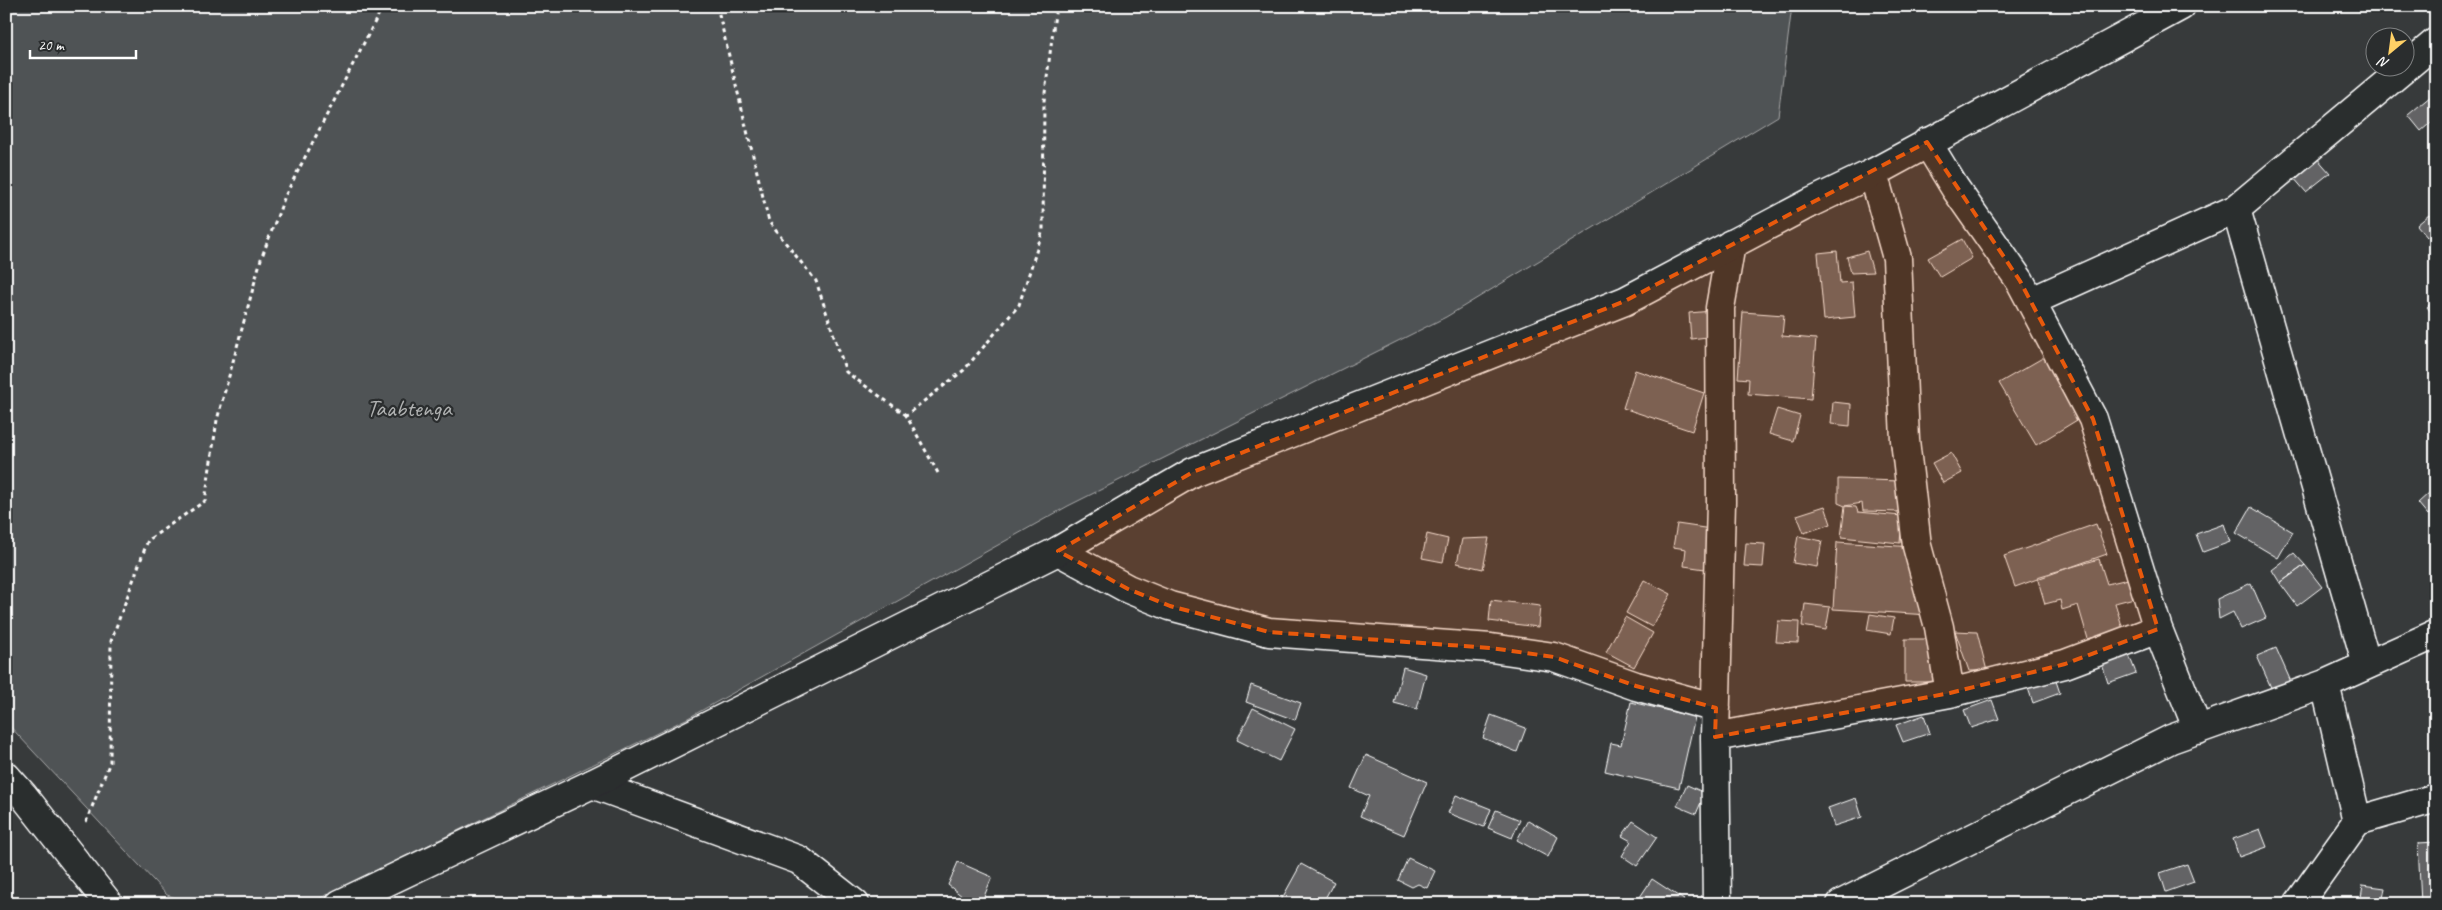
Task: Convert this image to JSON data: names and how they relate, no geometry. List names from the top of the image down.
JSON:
{
  "parks": ["Taabtenga"],
  "scale_bar": "20 m",
  "north": "bottom left"
}
